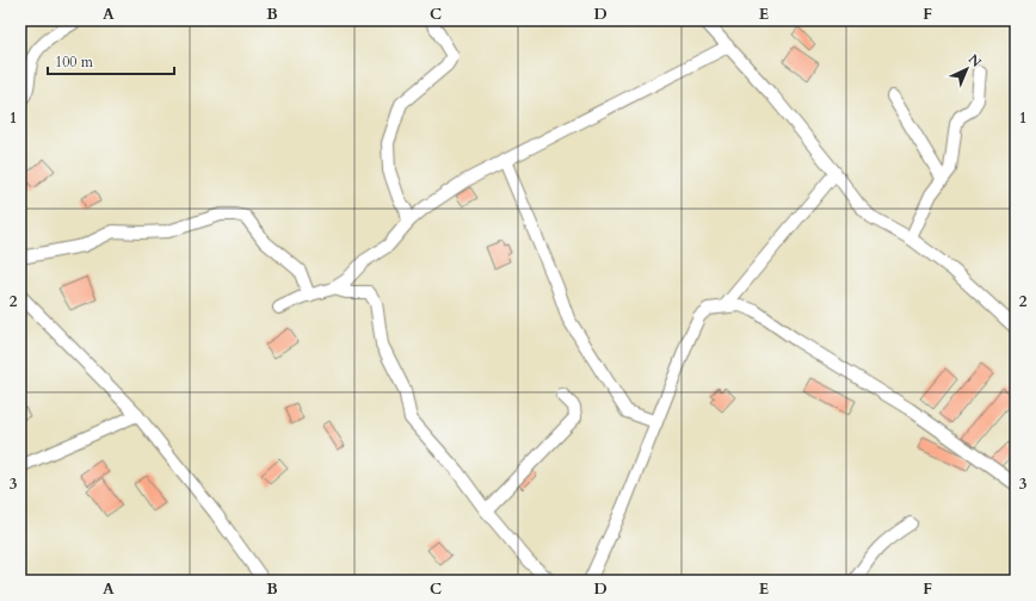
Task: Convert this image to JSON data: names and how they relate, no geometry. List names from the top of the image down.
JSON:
{
  "scale_bar": "100 m",
  "north": "top right",
  "grid": {
    "columns": [
      "A",
      "B",
      "C",
      "D",
      "E",
      "F"
    ],
    "rows": ["1", "2", "3"]
  }
}
